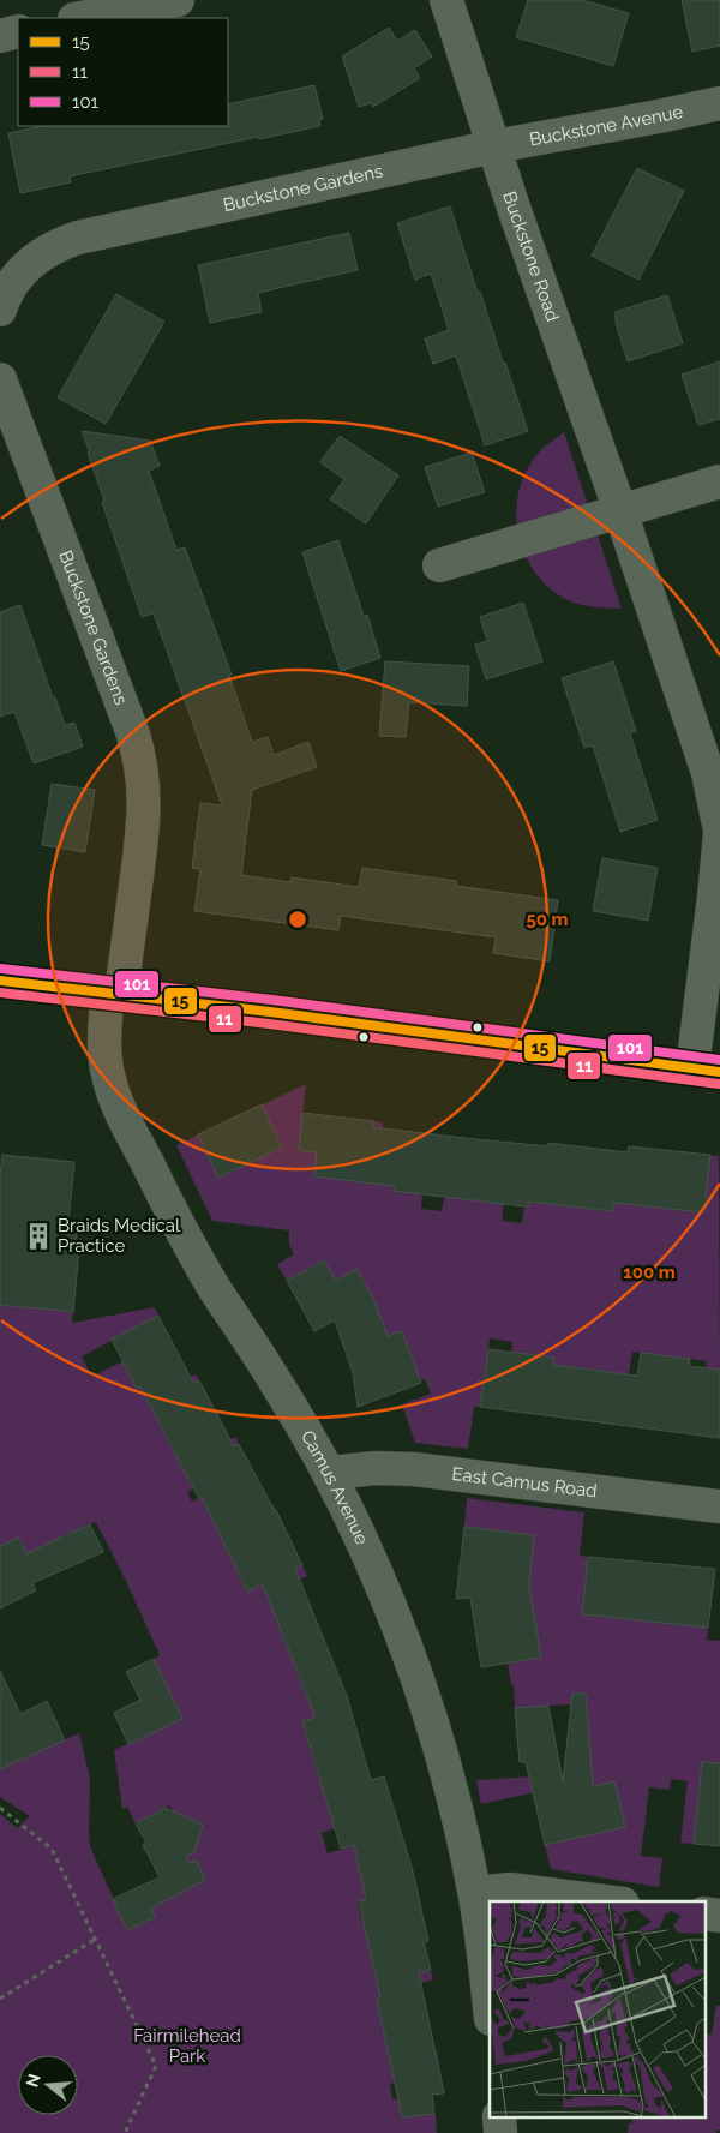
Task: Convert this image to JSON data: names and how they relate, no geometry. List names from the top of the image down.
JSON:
{
  "streets": {
    "street": [
      "Buckstone Avenue",
      "Buckstone Gardens",
      "Buckstone Road",
      "East Camus Road",
      "Camus Avenue"
    ]
  },
  "crossings": [
    ["Buckstone Avenue", "Buckstone Gardens"],
    ["Buckstone Avenue", "Buckstone Road"],
    ["Buckstone Gardens", "Buckstone Road"],
    ["Buckstone Gardens", "Camus Avenue"],
    ["East Camus Road", "Camus Avenue"]
  ],
  "parks": ["Fairmilehead Park"],
  "places": {
    "building": ["Braids Medical Practice"]
  },
  "lines": ["transit line 101", "transit line 15", "transit line 11"],
  "legend": ["15", "11", "101"],
  "north": "left",
  "rings": ["50 m", "100 m"]
}
